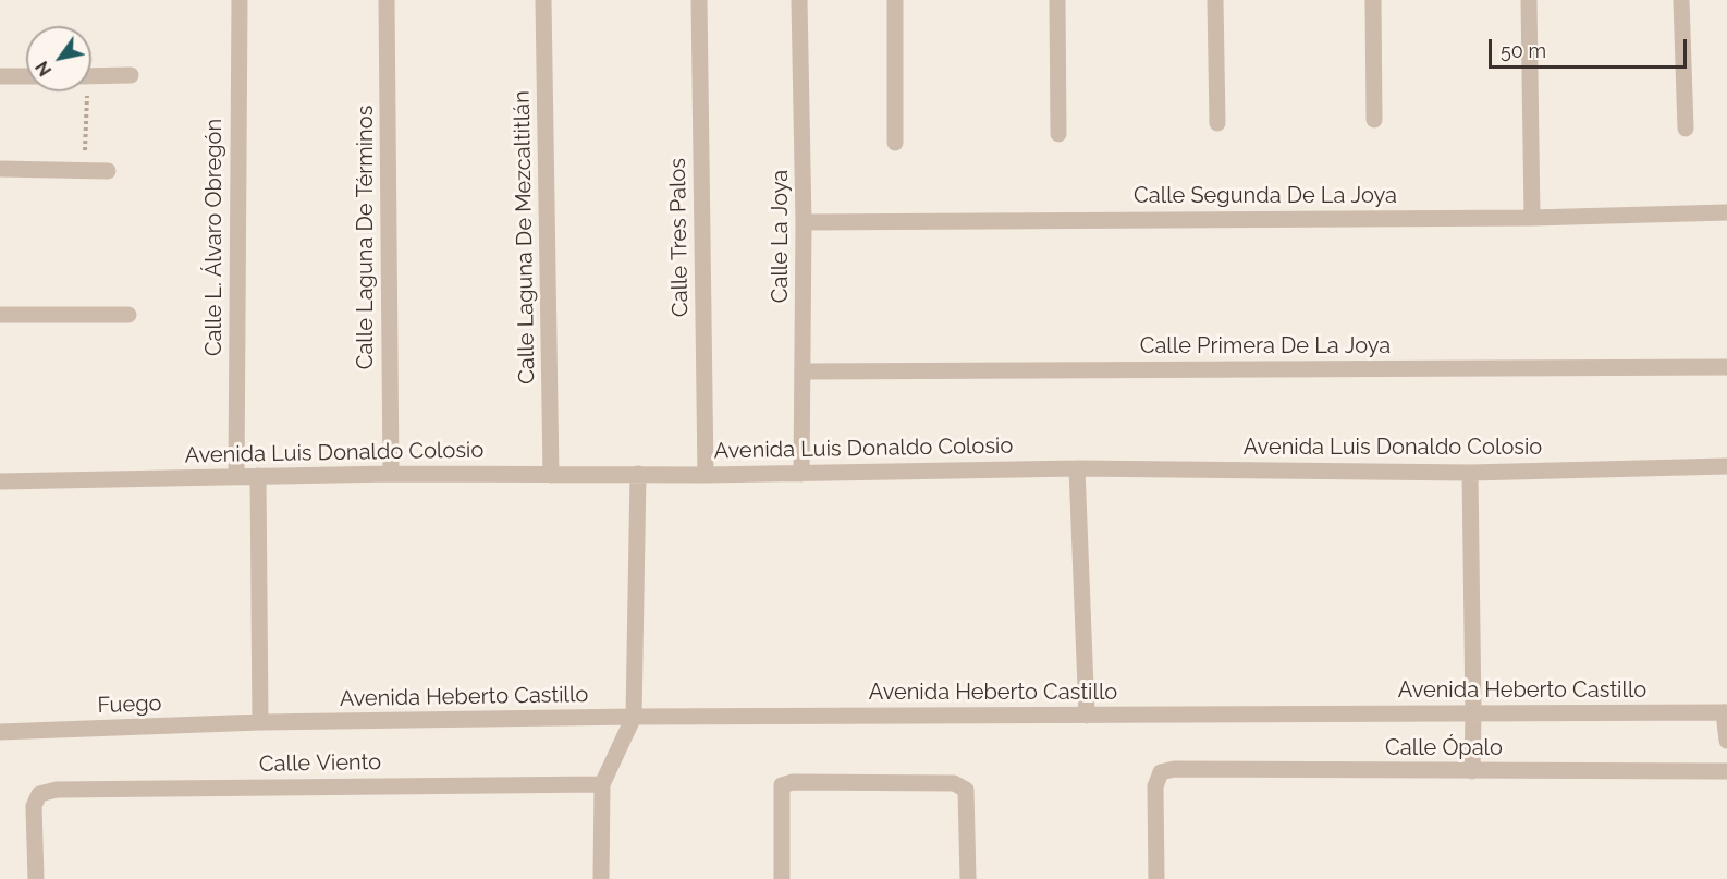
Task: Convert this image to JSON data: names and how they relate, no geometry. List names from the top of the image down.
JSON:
{
  "streets": {
    "street": [
      "Calle Segunda De La Joya",
      "Calle La Joya",
      "Calle L. Álvaro Obregón",
      "Calle Laguna De Términos",
      "Calle Laguna De Mezcaltitlán",
      "Calle Tres Palos",
      "Calle Primera De La Joya",
      "Avenida Luis Donaldo Colosio",
      "Avenida Heberto Castillo",
      "Fuego",
      "Calle Ópalo",
      "Calle Viento"
    ]
  },
  "crossings": [
    ["Calle Segunda De La Joya", "Calle La Joya"],
    ["Calle La Joya", "Calle Primera De La Joya"],
    ["Calle La Joya", "Avenida Luis Donaldo Colosio"],
    ["Calle L. Álvaro Obregón", "Avenida Luis Donaldo Colosio"],
    ["Calle Laguna De Términos", "Avenida Luis Donaldo Colosio"],
    ["Calle Laguna De Mezcaltitlán", "Avenida Luis Donaldo Colosio"],
    ["Calle Tres Palos", "Avenida Luis Donaldo Colosio"],
    ["Avenida Heberto Castillo", "Fuego"]
  ],
  "scale_bar": "50 m",
  "north": "bottom left"
}
